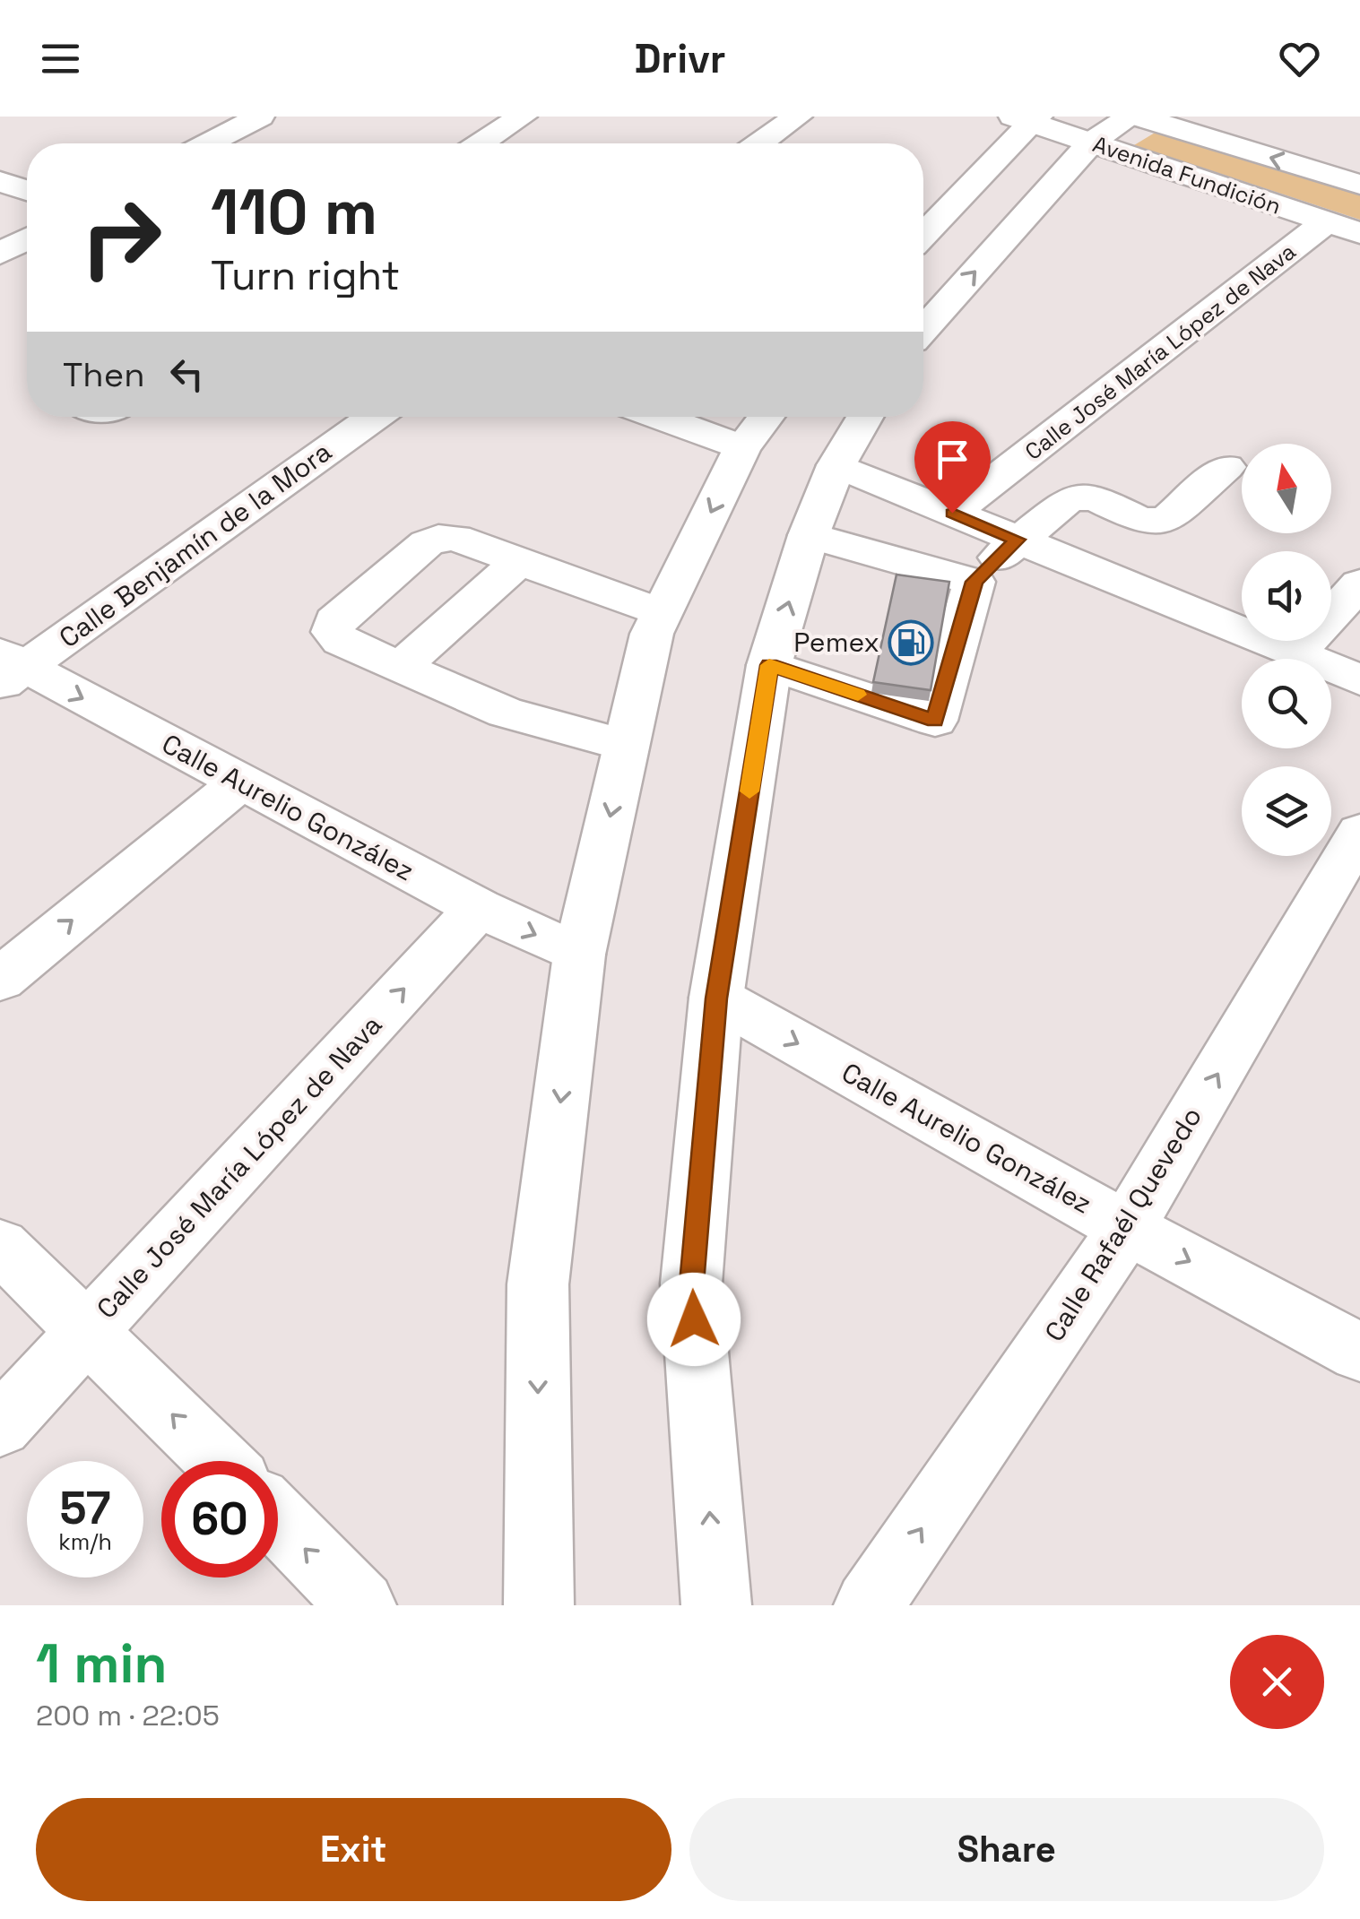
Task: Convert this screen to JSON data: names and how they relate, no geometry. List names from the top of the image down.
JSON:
{
  "streets": {
    "street": [
      "Avenida Fundición",
      "Calle José María López de Nava",
      "Calle Benjamín de la Mora",
      "Calle Aurelio González",
      "Calle Rafaél Quevedo"
    ]
  },
  "crossings": [
    ["Avenida Fundición", "Calle José María López de Nava"],
    ["Calle José María López de Nava", "Calle Aurelio González"],
    ["Calle Benjamín de la Mora", "Calle Aurelio González"],
    ["Calle Aurelio González", "Calle Rafaél Quevedo"]
  ],
  "one_way": ["Calle Aurelio González", "Calle Rafaél Quevedo"],
  "places": {
    "fuel station": ["Pemex"]
  },
  "north": "top",
  "page": {
    "header": "Drivr",
    "turn": ["110 m", "Turn right"],
    "then": "Then",
    "speed": "57 km/h",
    "limit": "60",
    "heading": ["1 min", "200 m · 22:05"],
    "buttons": ["Exit", "Share"]
  }
}
